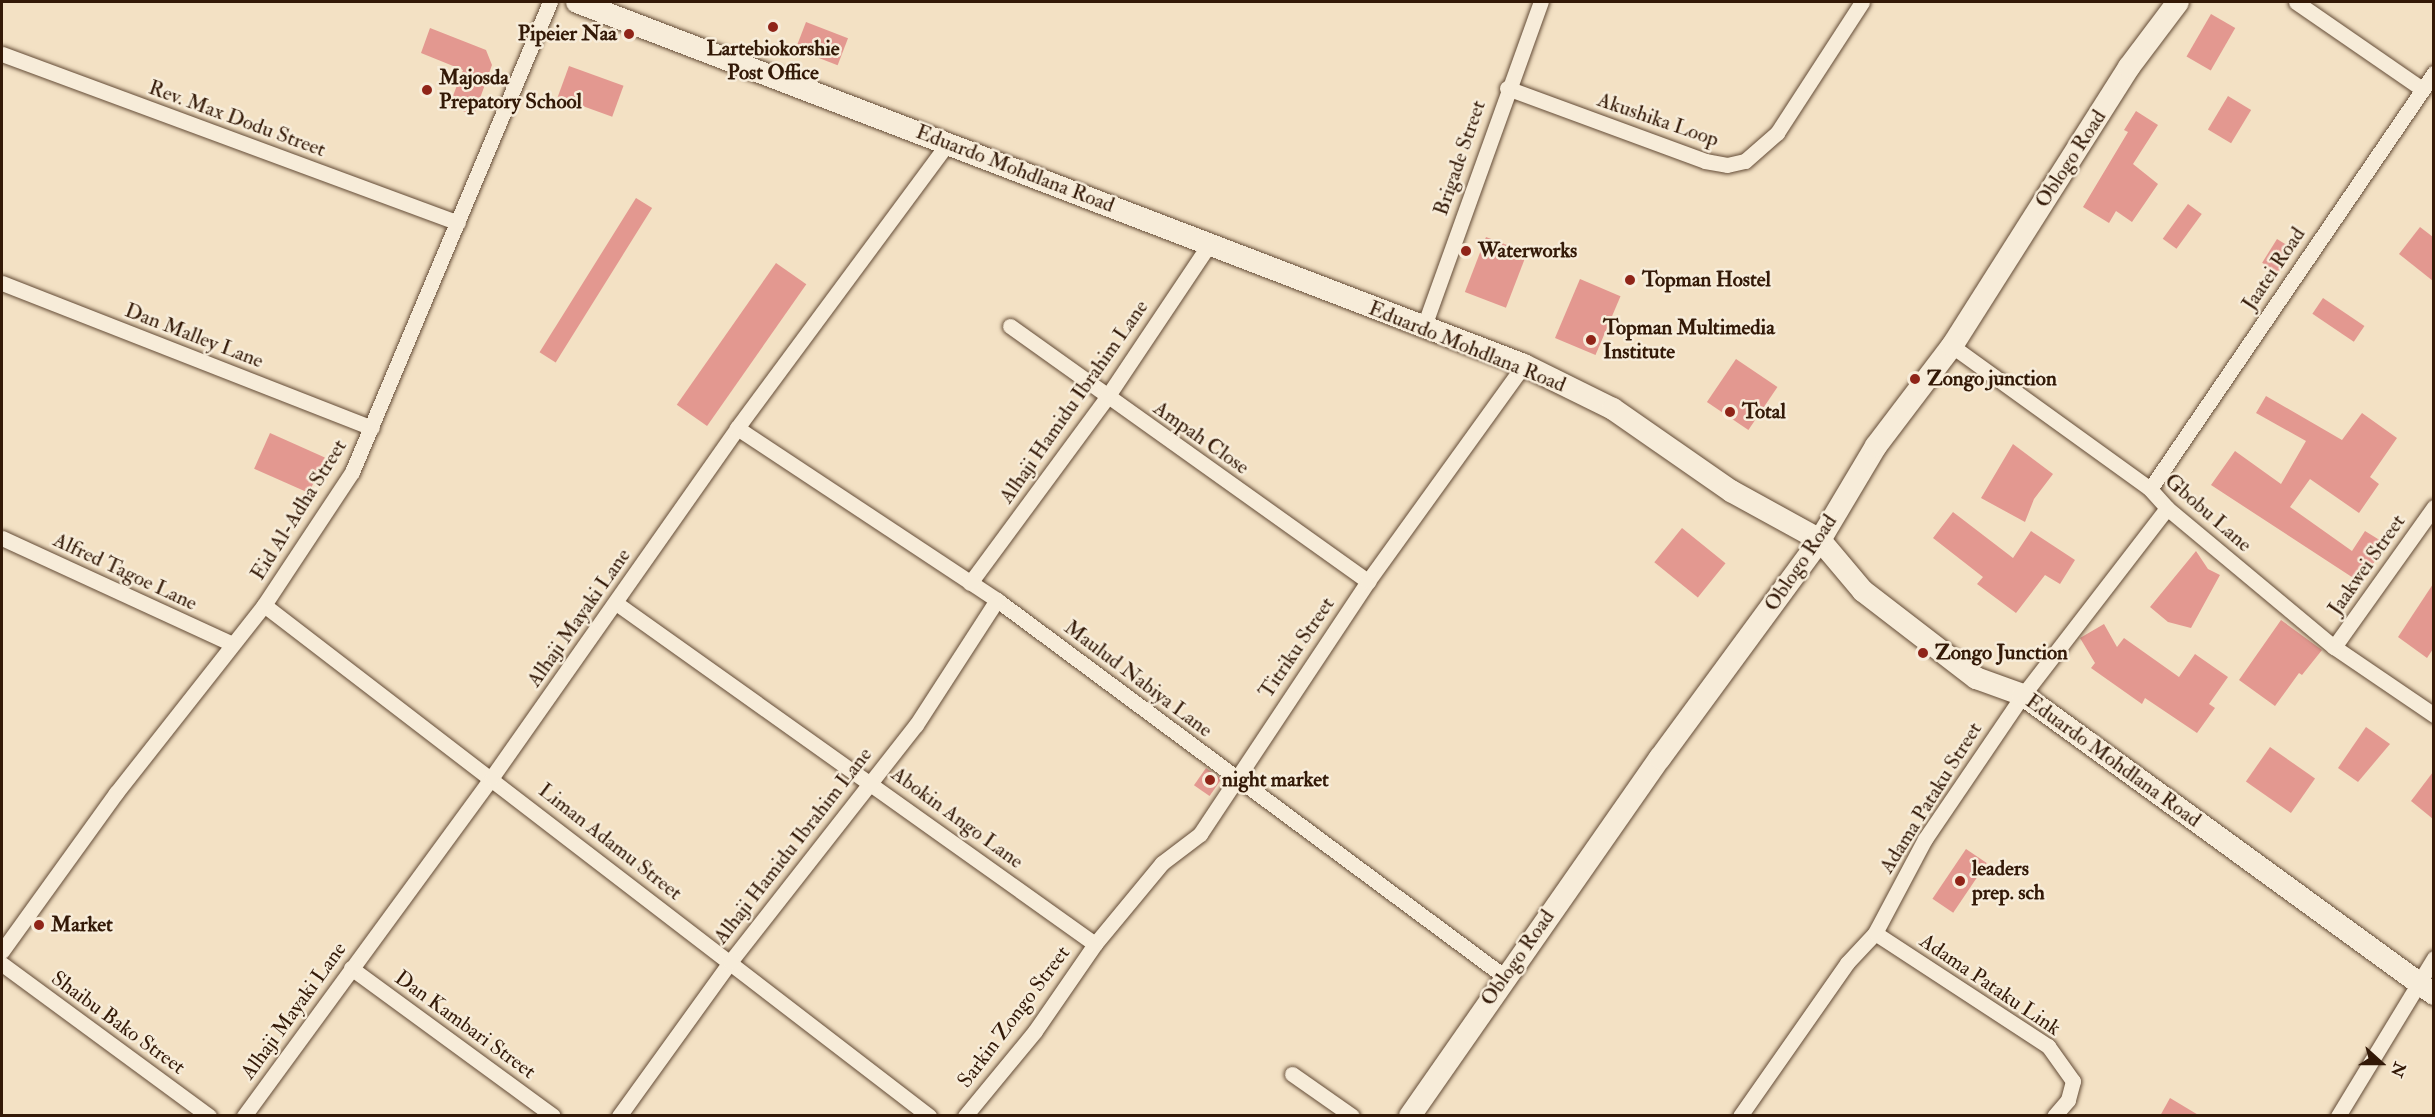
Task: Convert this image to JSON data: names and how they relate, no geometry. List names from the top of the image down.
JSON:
{
  "streets": {
    "main road": ["Oblogo Road", "Eduardo Mohdlana Road"],
    "street": [
      "Rev. Max Dodu Street",
      "Akushika Loop",
      "Brigade Street",
      "Jaatei Road",
      "Dan Malley Lane",
      "Alhaji Hamidu Ibrahim Lane",
      "Ampah Close",
      "Eid Al-Adha Street",
      "Gbobu Lane",
      "Jaakwei Street",
      "Alfred Tagoe Lane",
      "Alhaji Mayaki Lane",
      "Titriku Street",
      "Maulud Nabiya Lane",
      "Adama Pataku Street",
      "Abokin Ango Lane",
      "Liman Adamu Street",
      "Adama Pataku Link",
      "Sarkin Zongo Street",
      "Shaibu Bako Street",
      "Dan Kambari Street"
    ]
  },
  "crossings": [
    ["Rev. Max Dodu Street", "Eid Al-Adha Street"],
    ["Akushika Loop", "Brigade Street"],
    ["Brigade Street", "Eduardo Mohdlana Road"],
    ["Oblogo Road", "Eduardo Mohdlana Road"],
    ["Oblogo Road", "Gbobu Lane"],
    ["Oblogo Road", "Maulud Nabiya Lane"],
    ["Eduardo Mohdlana Road", "Alhaji Hamidu Ibrahim Lane"],
    ["Eduardo Mohdlana Road", "Alhaji Mayaki Lane"],
    ["Eduardo Mohdlana Road", "Titriku Street"],
    ["Eduardo Mohdlana Road", "Adama Pataku Street"],
    ["Jaatei Road", "Gbobu Lane"],
    ["Dan Malley Lane", "Eid Al-Adha Street"],
    ["Alhaji Hamidu Ibrahim Lane", "Ampah Close"],
    ["Alhaji Hamidu Ibrahim Lane", "Maulud Nabiya Lane"],
    ["Alhaji Hamidu Ibrahim Lane", "Abokin Ango Lane"],
    ["Alhaji Hamidu Ibrahim Lane", "Liman Adamu Street"],
    ["Ampah Close", "Titriku Street"],
    ["Eid Al-Adha Street", "Alfred Tagoe Lane"],
    ["Eid Al-Adha Street", "Liman Adamu Street"],
    ["Gbobu Lane", "Jaakwei Street"],
    ["Gbobu Lane", "Adama Pataku Street"],
    ["Alhaji Mayaki Lane", "Maulud Nabiya Lane"],
    ["Alhaji Mayaki Lane", "Abokin Ango Lane"],
    ["Alhaji Mayaki Lane", "Liman Adamu Street"],
    ["Alhaji Mayaki Lane", "Dan Kambari Street"],
    ["Titriku Street", "Maulud Nabiya Lane"],
    ["Titriku Street", "Abokin Ango Lane"],
    ["Titriku Street", "Sarkin Zongo Street"],
    ["Adama Pataku Street", "Adama Pataku Link"],
    ["Abokin Ango Lane", "Sarkin Zongo Street"]
  ],
  "places": [
    "Lartebiokorshie Post Office",
    "Pipeier Naa",
    "Majosda Prepatory School",
    "Waterworks",
    "Topman Hostel",
    "Topman Multimedia Institute",
    "Zongo junction",
    "Total",
    "Zongo Junction",
    "night market",
    "leaders prep. sch",
    "Market"
  ],
  "north": "right"
}
